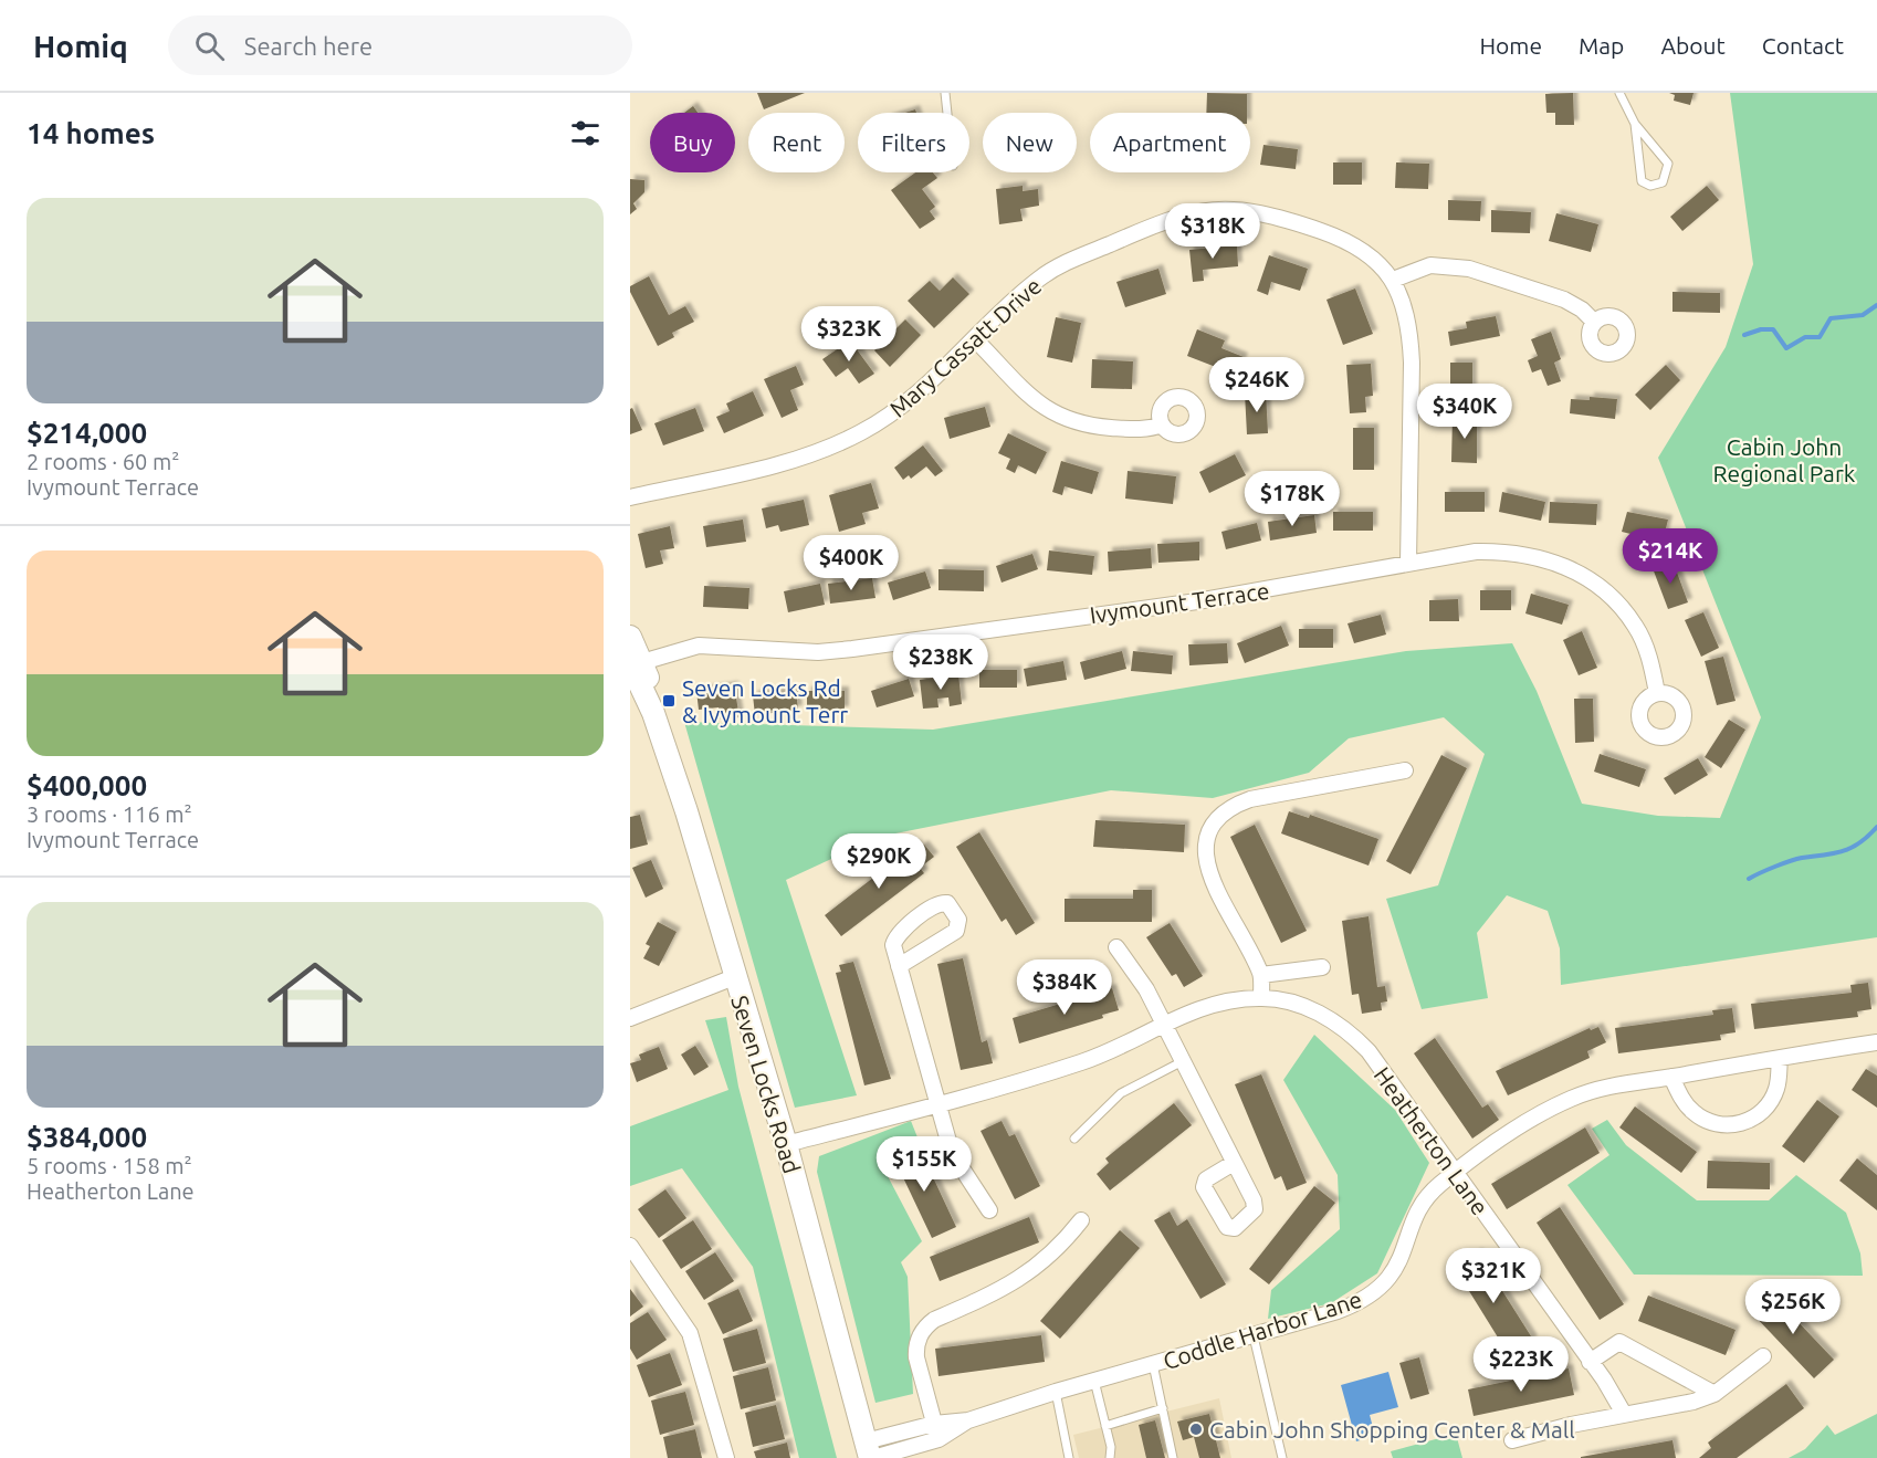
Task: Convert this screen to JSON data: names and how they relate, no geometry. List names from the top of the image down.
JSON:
{
  "streets": {
    "main road": ["Seven Locks Road"],
    "street": [
      "Mary Cassatt Drive",
      "Ivymount Terrace",
      "Heatherton Lane",
      "Coddle Harbor Lane"
    ]
  },
  "crossings": [
    ["Mary Cassatt Drive", "Ivymount Terrace"],
    ["Ivymount Terrace", "Seven Locks Road"],
    ["Seven Locks Road", "Heatherton Lane"],
    ["Seven Locks Road", "Coddle Harbor Lane"],
    ["Heatherton Lane", "Coddle Harbor Lane"]
  ],
  "parks": ["Cabin John Regional Park"],
  "places": {
    "transit": ["Seven Locks Rd & Ivymount Terr"],
    "other": ["Cabin John Shopping Center & Mall"]
  },
  "page": {
    "header": "Homiq",
    "search": "Search here",
    "nav": [
      "Home",
      "Map",
      "About",
      "Contact"
    ],
    "heading": "14 homes",
    "chip": [
      "Buy",
      "Rent",
      "Filters",
      "New",
      "Apartment"
    ],
    "list": [
      {
        "name": "$214,000",
        "note": "2 rooms · 60 m² · Ivymount Terrace"
      },
      {
        "name": "$400,000",
        "note": "3 rooms · 116 m² · Ivymount Terrace"
      },
      {
        "name": "$384,000",
        "note": "5 rooms · 158 m² · Heatherton Lane"
      }
    ],
    "price": [
      "$318K",
      "$323K",
      "$246K",
      "$340K",
      "$178K",
      "$214K",
      "$400K",
      "$238K",
      "$290K",
      "$384K",
      "$155K",
      "$321K",
      "$256K",
      "$223K"
    ]
  }
}
